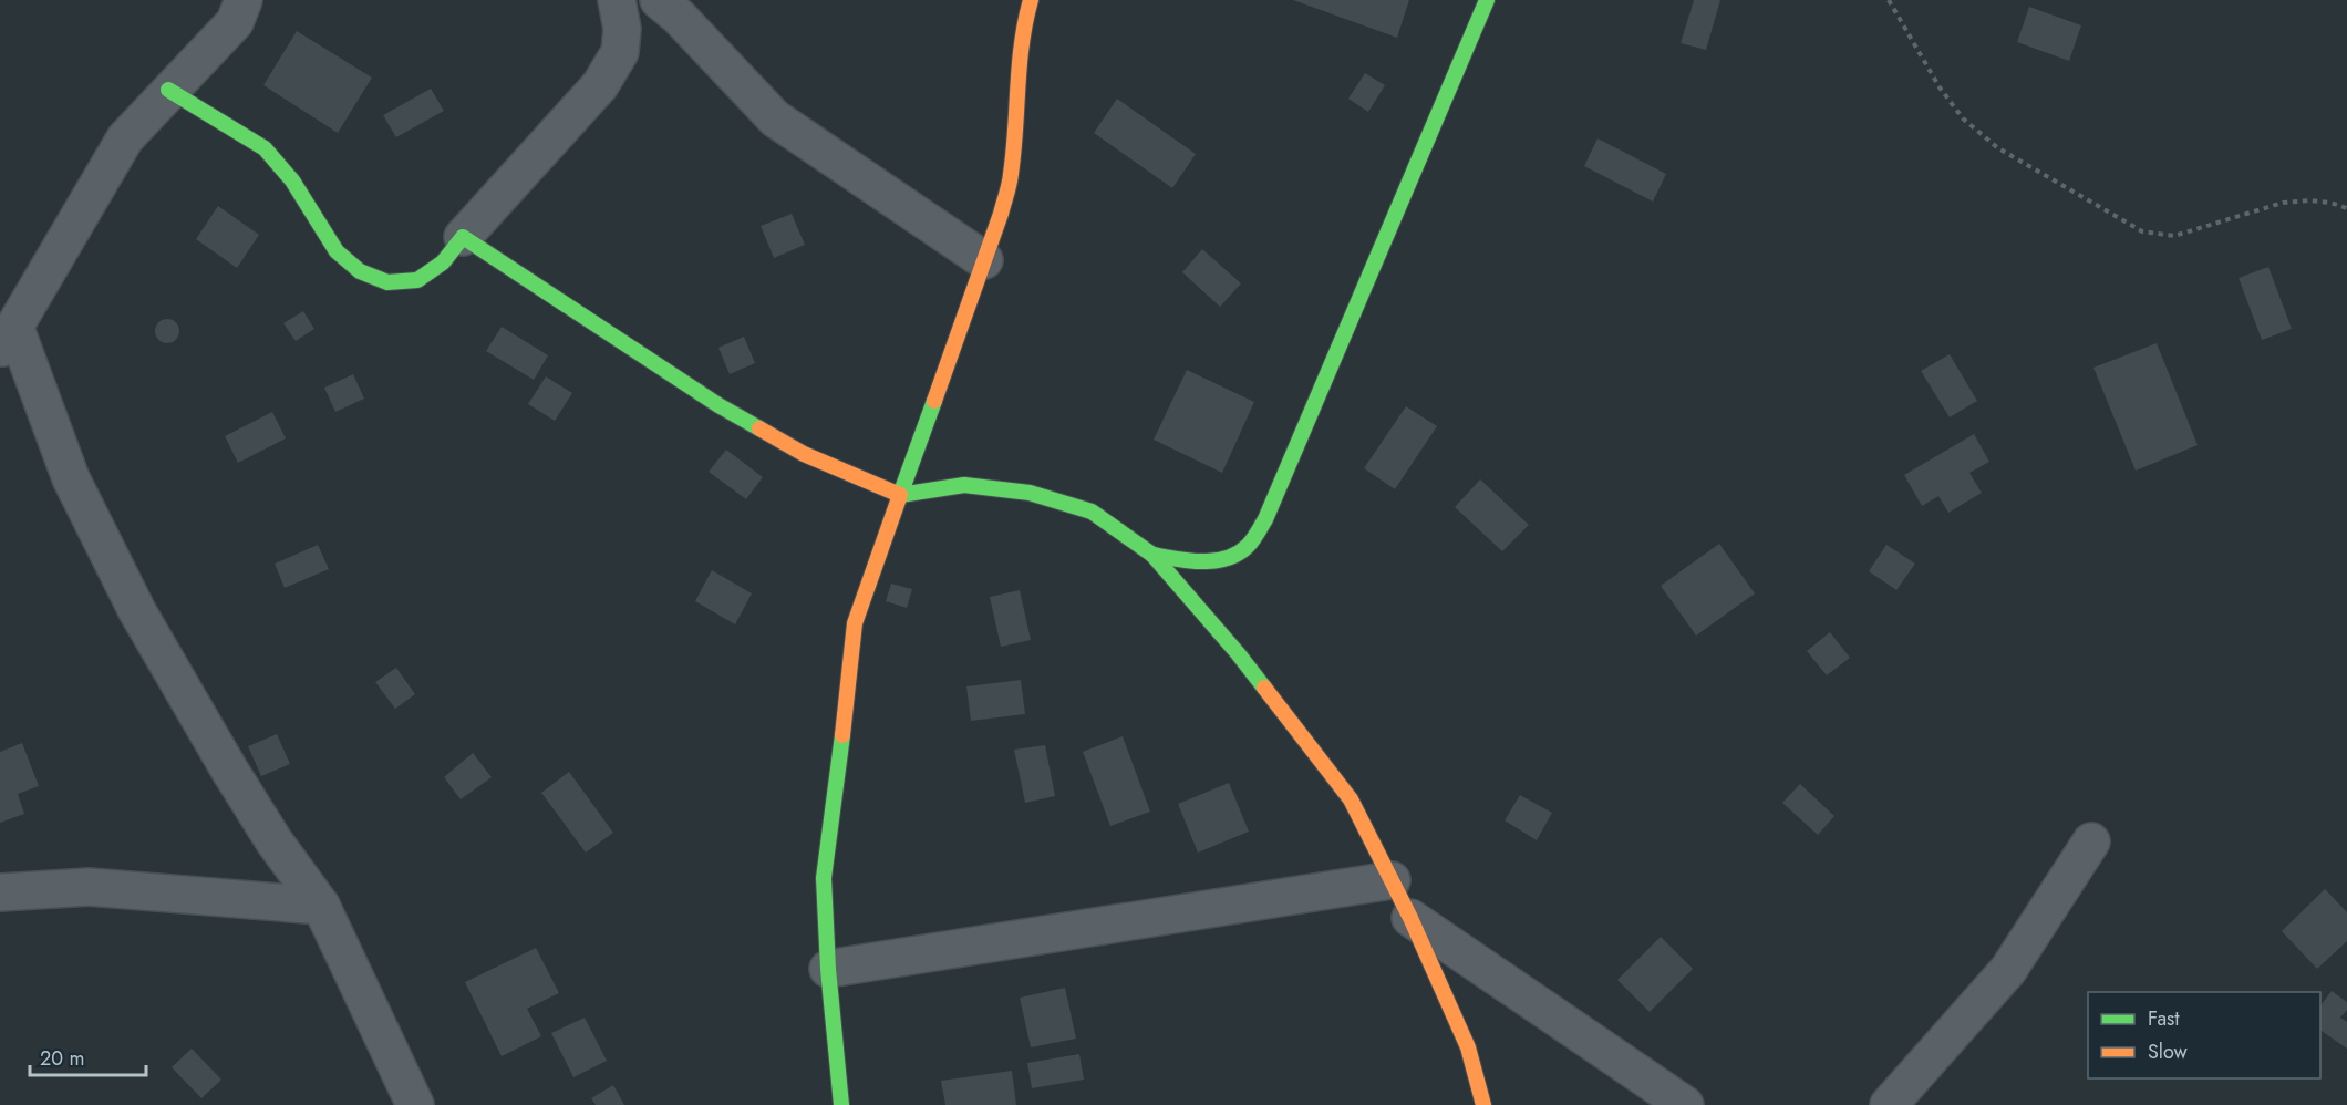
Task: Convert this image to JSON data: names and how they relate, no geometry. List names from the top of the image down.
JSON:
{
  "legend": ["Fast", "Slow"],
  "scale_bar": "20 m"
}
